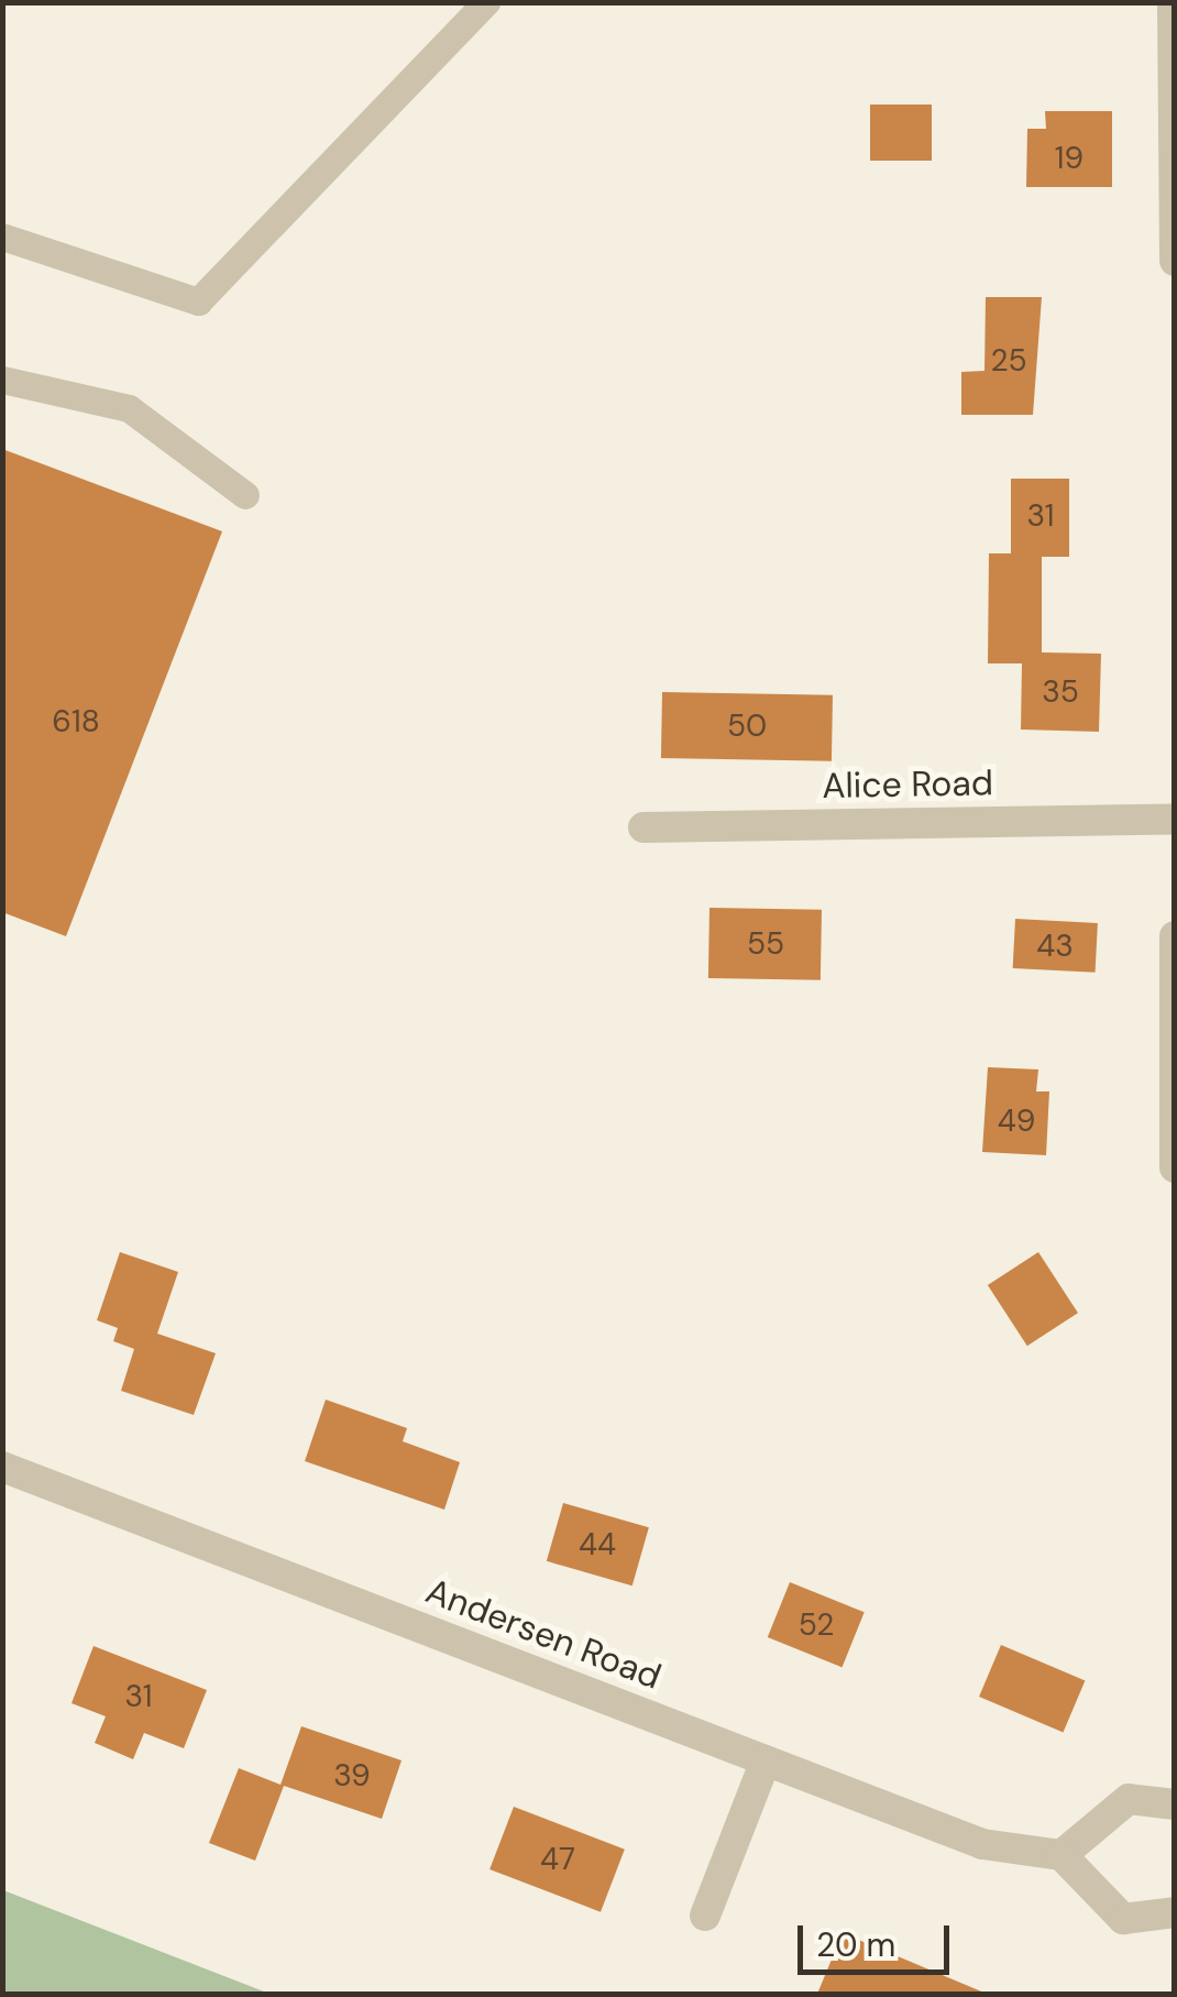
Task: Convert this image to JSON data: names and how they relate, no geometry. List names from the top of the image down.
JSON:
{
  "streets": {
    "street": ["Alice Road", "Andersen Road"]
  },
  "house_numbers": [
    "19",
    "25",
    "31",
    "35",
    "618",
    "50",
    "55",
    "43",
    "49",
    "44",
    "52",
    "31",
    "39",
    "47"
  ],
  "scale_bar": "20 m"
}
